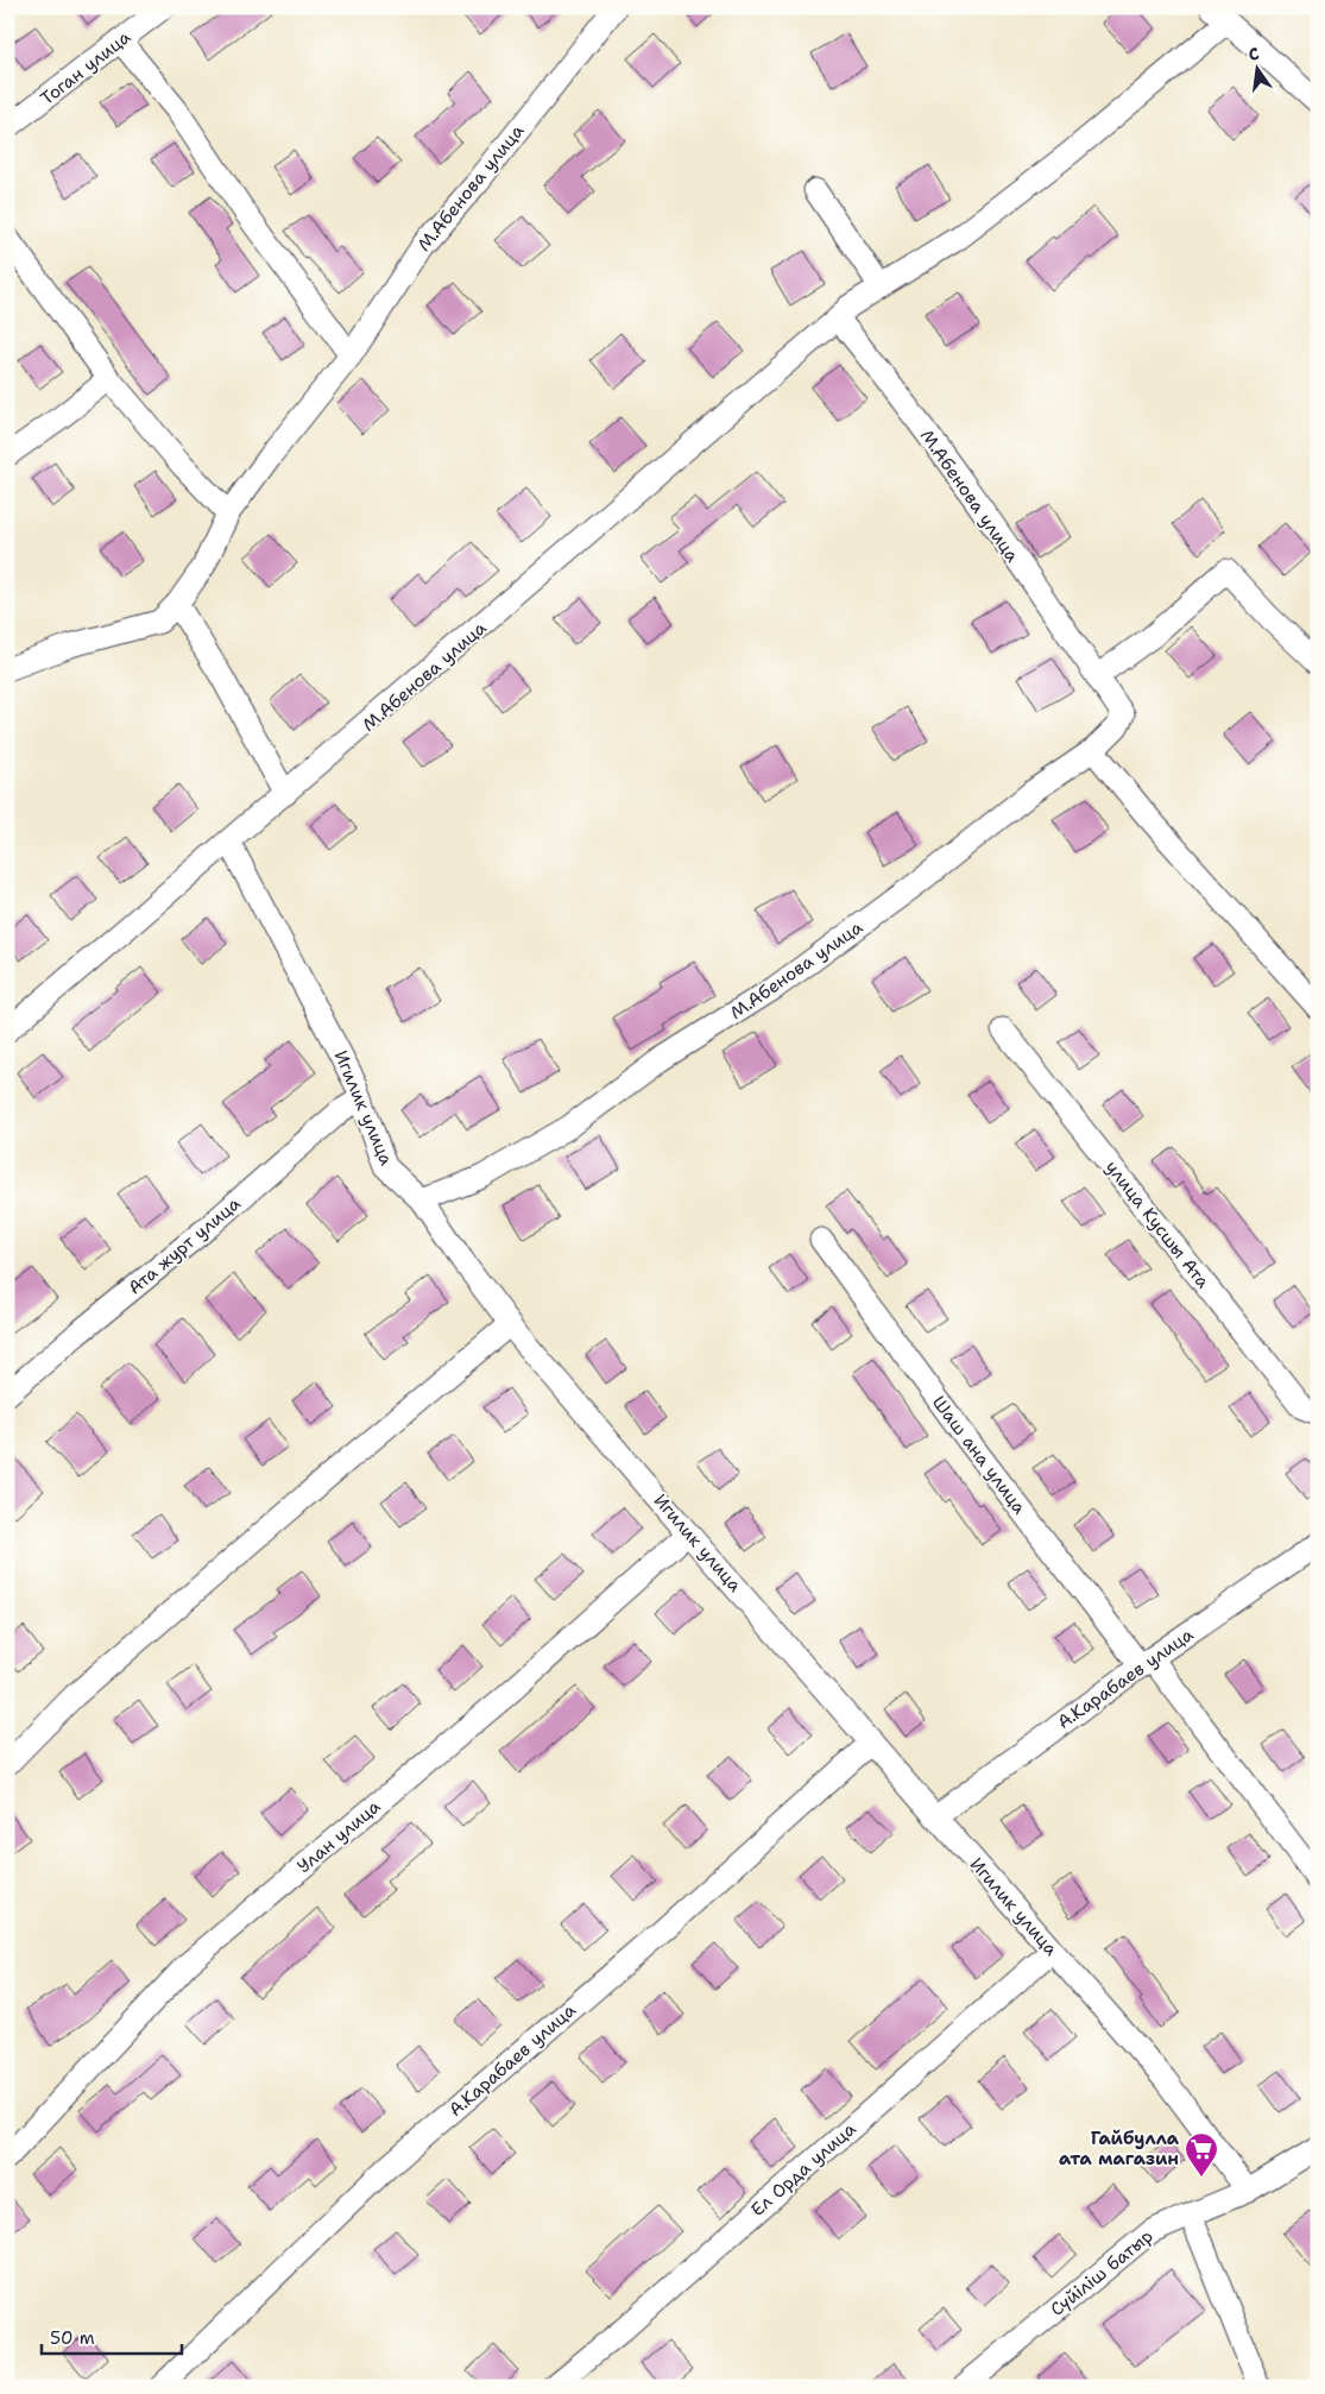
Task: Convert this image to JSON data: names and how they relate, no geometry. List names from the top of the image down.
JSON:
{
  "streets": {
    "street": [
      "Тоган улица",
      "М.Абенова улица",
      "Игилик улица",
      "улица Кусшы Ата",
      "Ата журт улица",
      "Шаш ана улица",
      "А.Карабаев улица",
      "Улан улица",
      "Ел Орда улица",
      "Сүйіліш батыр"
    ]
  },
  "crossings": [
    ["М.Абенова улица", "Игилик улица"],
    ["Игилик улица", "Ата журт улица"],
    ["Игилик улица", "А.Карабаев улица"],
    ["Игилик улица", "Улан улица"],
    ["Игилик улица", "Ел Орда улица"],
    ["Игилик улица", "Сүйіліш батыр"],
    ["Шаш ана улица", "А.Карабаев улица"]
  ],
  "places": {
    "supermarket": ["Гайбулла ата магазин"]
  },
  "scale_bar": "50 m",
  "north": "top"
}
